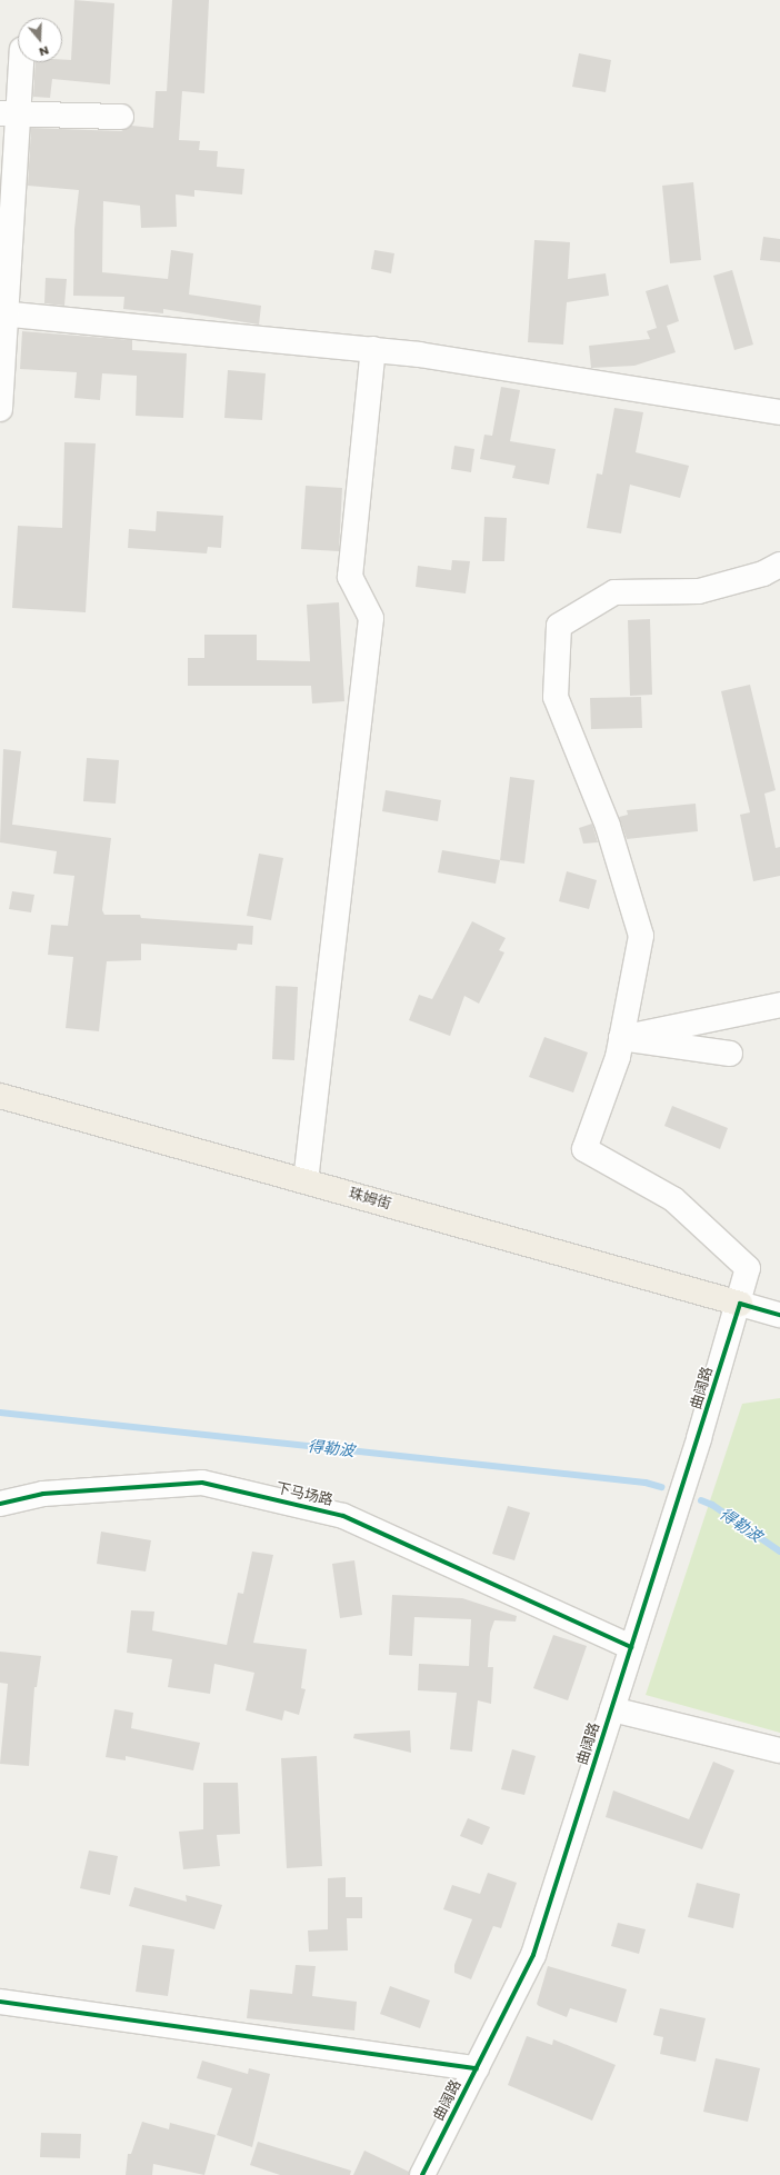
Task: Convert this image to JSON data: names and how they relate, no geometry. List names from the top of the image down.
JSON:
{
  "streets": {
    "main road": ["珠姆街"],
    "street": ["曲阔路", "下马场路"]
  },
  "crossings": [
    ["珠姆街", "曲阔路"],
    ["曲阔路", "下马场路"]
  ],
  "water": ["得勒波"],
  "north": "bottom"
}
